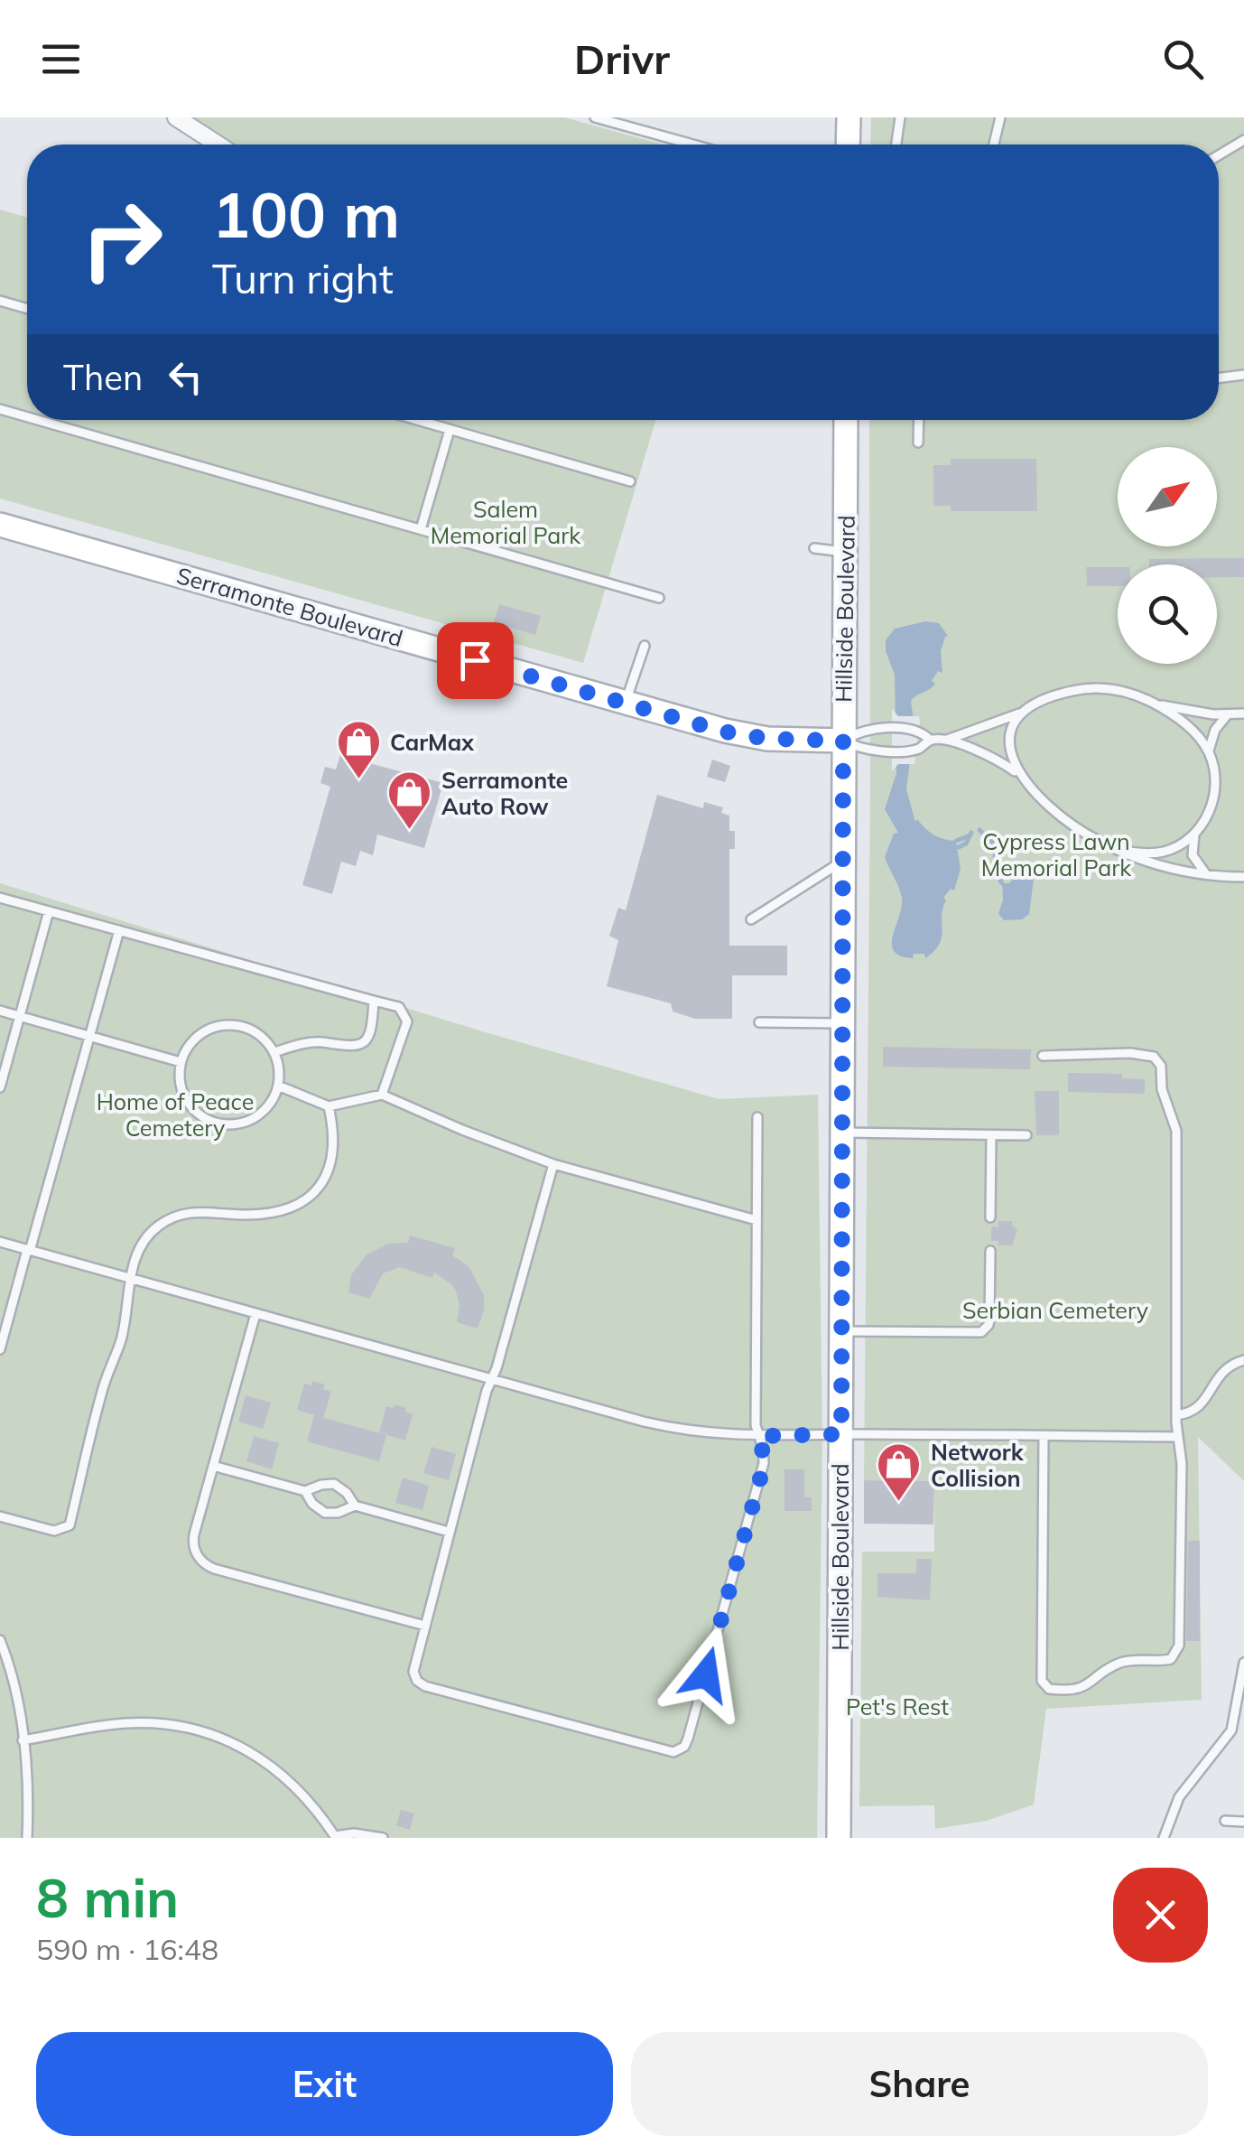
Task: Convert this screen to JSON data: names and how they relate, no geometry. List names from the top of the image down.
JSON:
{
  "streets": {
    "main road": ["Serramonte Boulevard", "Hillside Boulevard"]
  },
  "crossings": [
    ["Serramonte Boulevard", "Hillside Boulevard"]
  ],
  "parks": [
    "Salem Memorial Park",
    "Cypress Lawn Memorial Park",
    "Home of Peace Cemetery",
    "Serbian Cemetery",
    "Pet's Rest"
  ],
  "places": {
    "shop": ["CarMax", "Serramonte Auto Row", "Network Collision"]
  },
  "north": "top right",
  "page": {
    "header": "Drivr",
    "turn": ["100 m", "Turn right"],
    "then": "Then",
    "heading": ["8 min", "590 m · 16:48"],
    "buttons": ["Exit", "Share"]
  }
}
